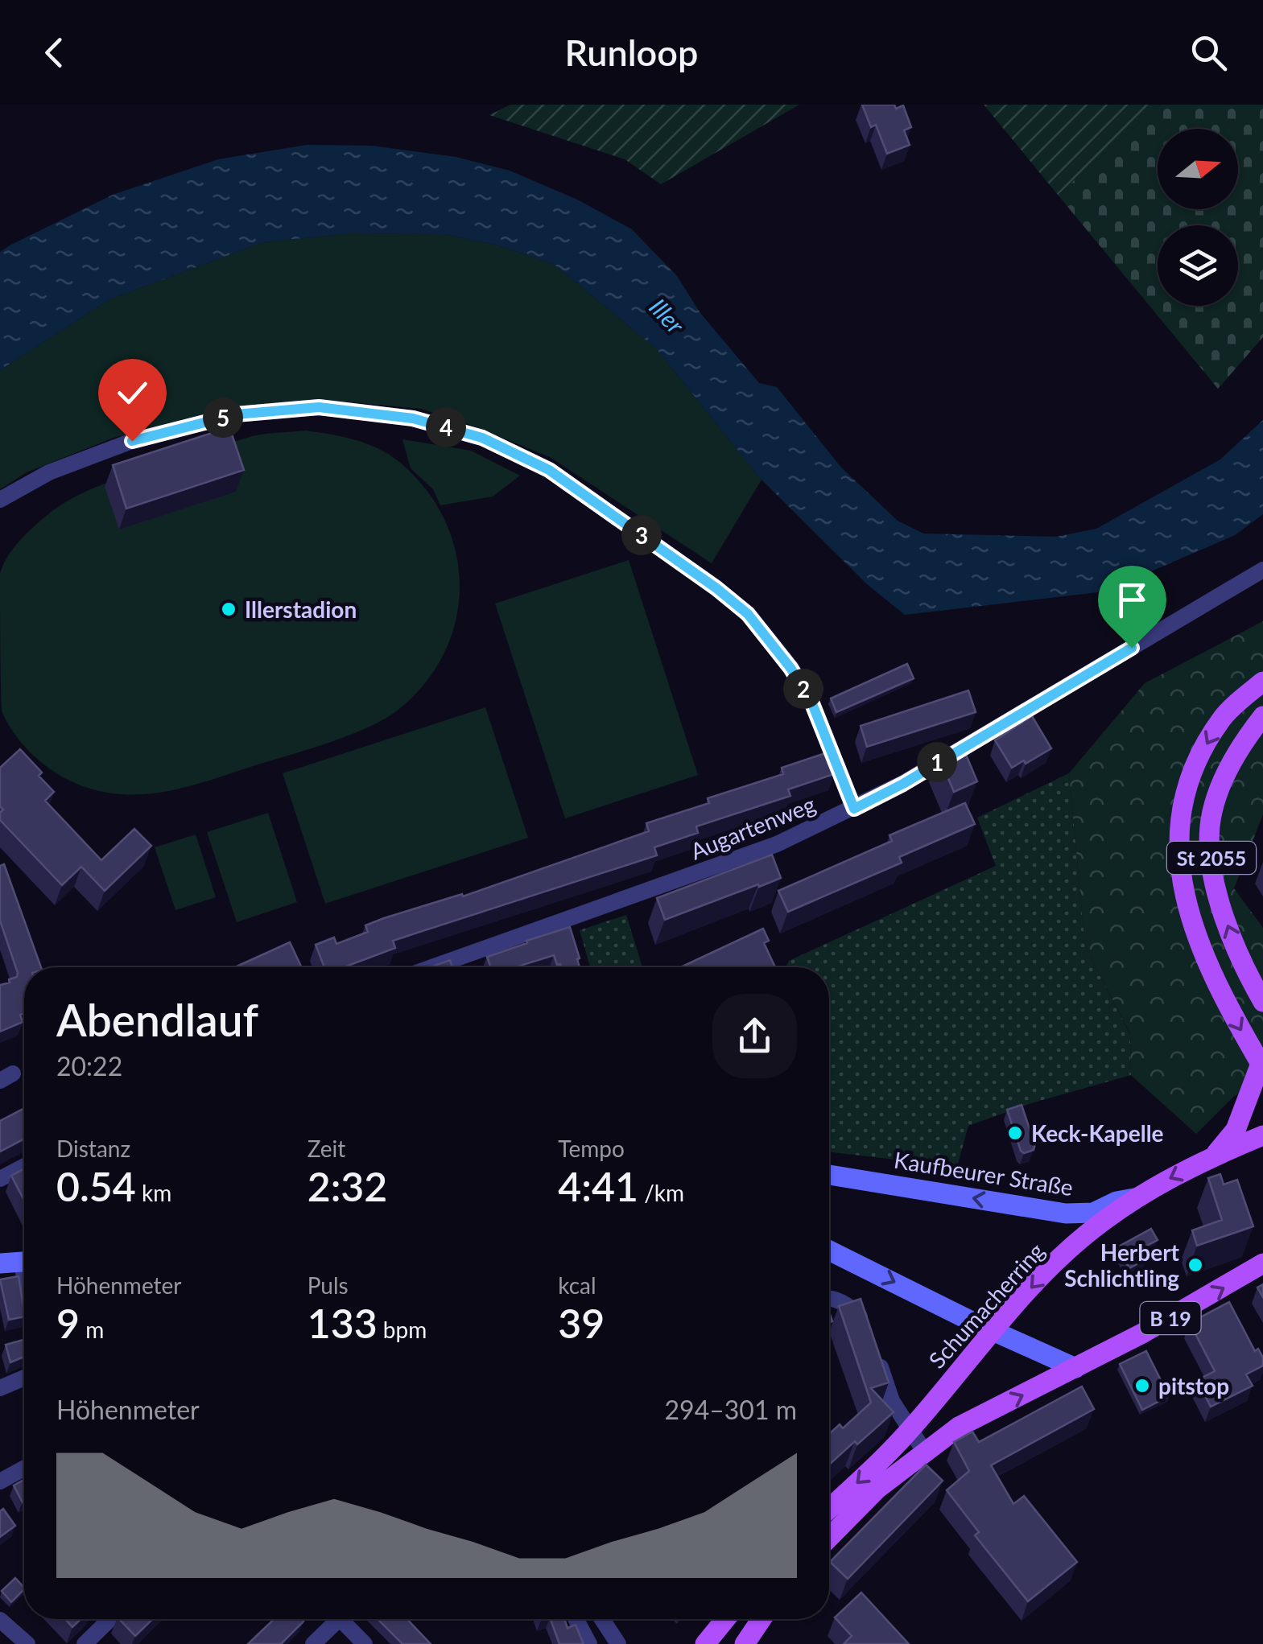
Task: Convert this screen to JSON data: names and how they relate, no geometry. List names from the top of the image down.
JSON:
{
  "streets": {
    "main road": ["St 2055", "Schumacherring", "B 19"],
    "street": ["Augartenweg", "Kaufbeurer Straße"]
  },
  "crossings": [
    ["Kaufbeurer Straße", "Schumacherring"]
  ],
  "water": ["Iller"],
  "places": [
    "Illerstadion",
    "Keck-Kapelle",
    "Herbert Schlichtling",
    "pitstop"
  ],
  "north": "right",
  "page": {
    "header": "Runloop",
    "pins": [
      "5",
      "4",
      "3",
      "2",
      "1"
    ],
    "heading": ["Abendlauf", "20:22"],
    "stats": [
      ["Distanz", "0.54 km"],
      ["Zeit", "2:32"],
      ["Tempo", "4:41 /km"],
      ["Höhenmeter", "9 m"],
      ["Puls", "133 bpm"],
      ["kcal", "39"]
    ],
    "chart": ["Höhenmeter", "294–301 m"]
  }
}
